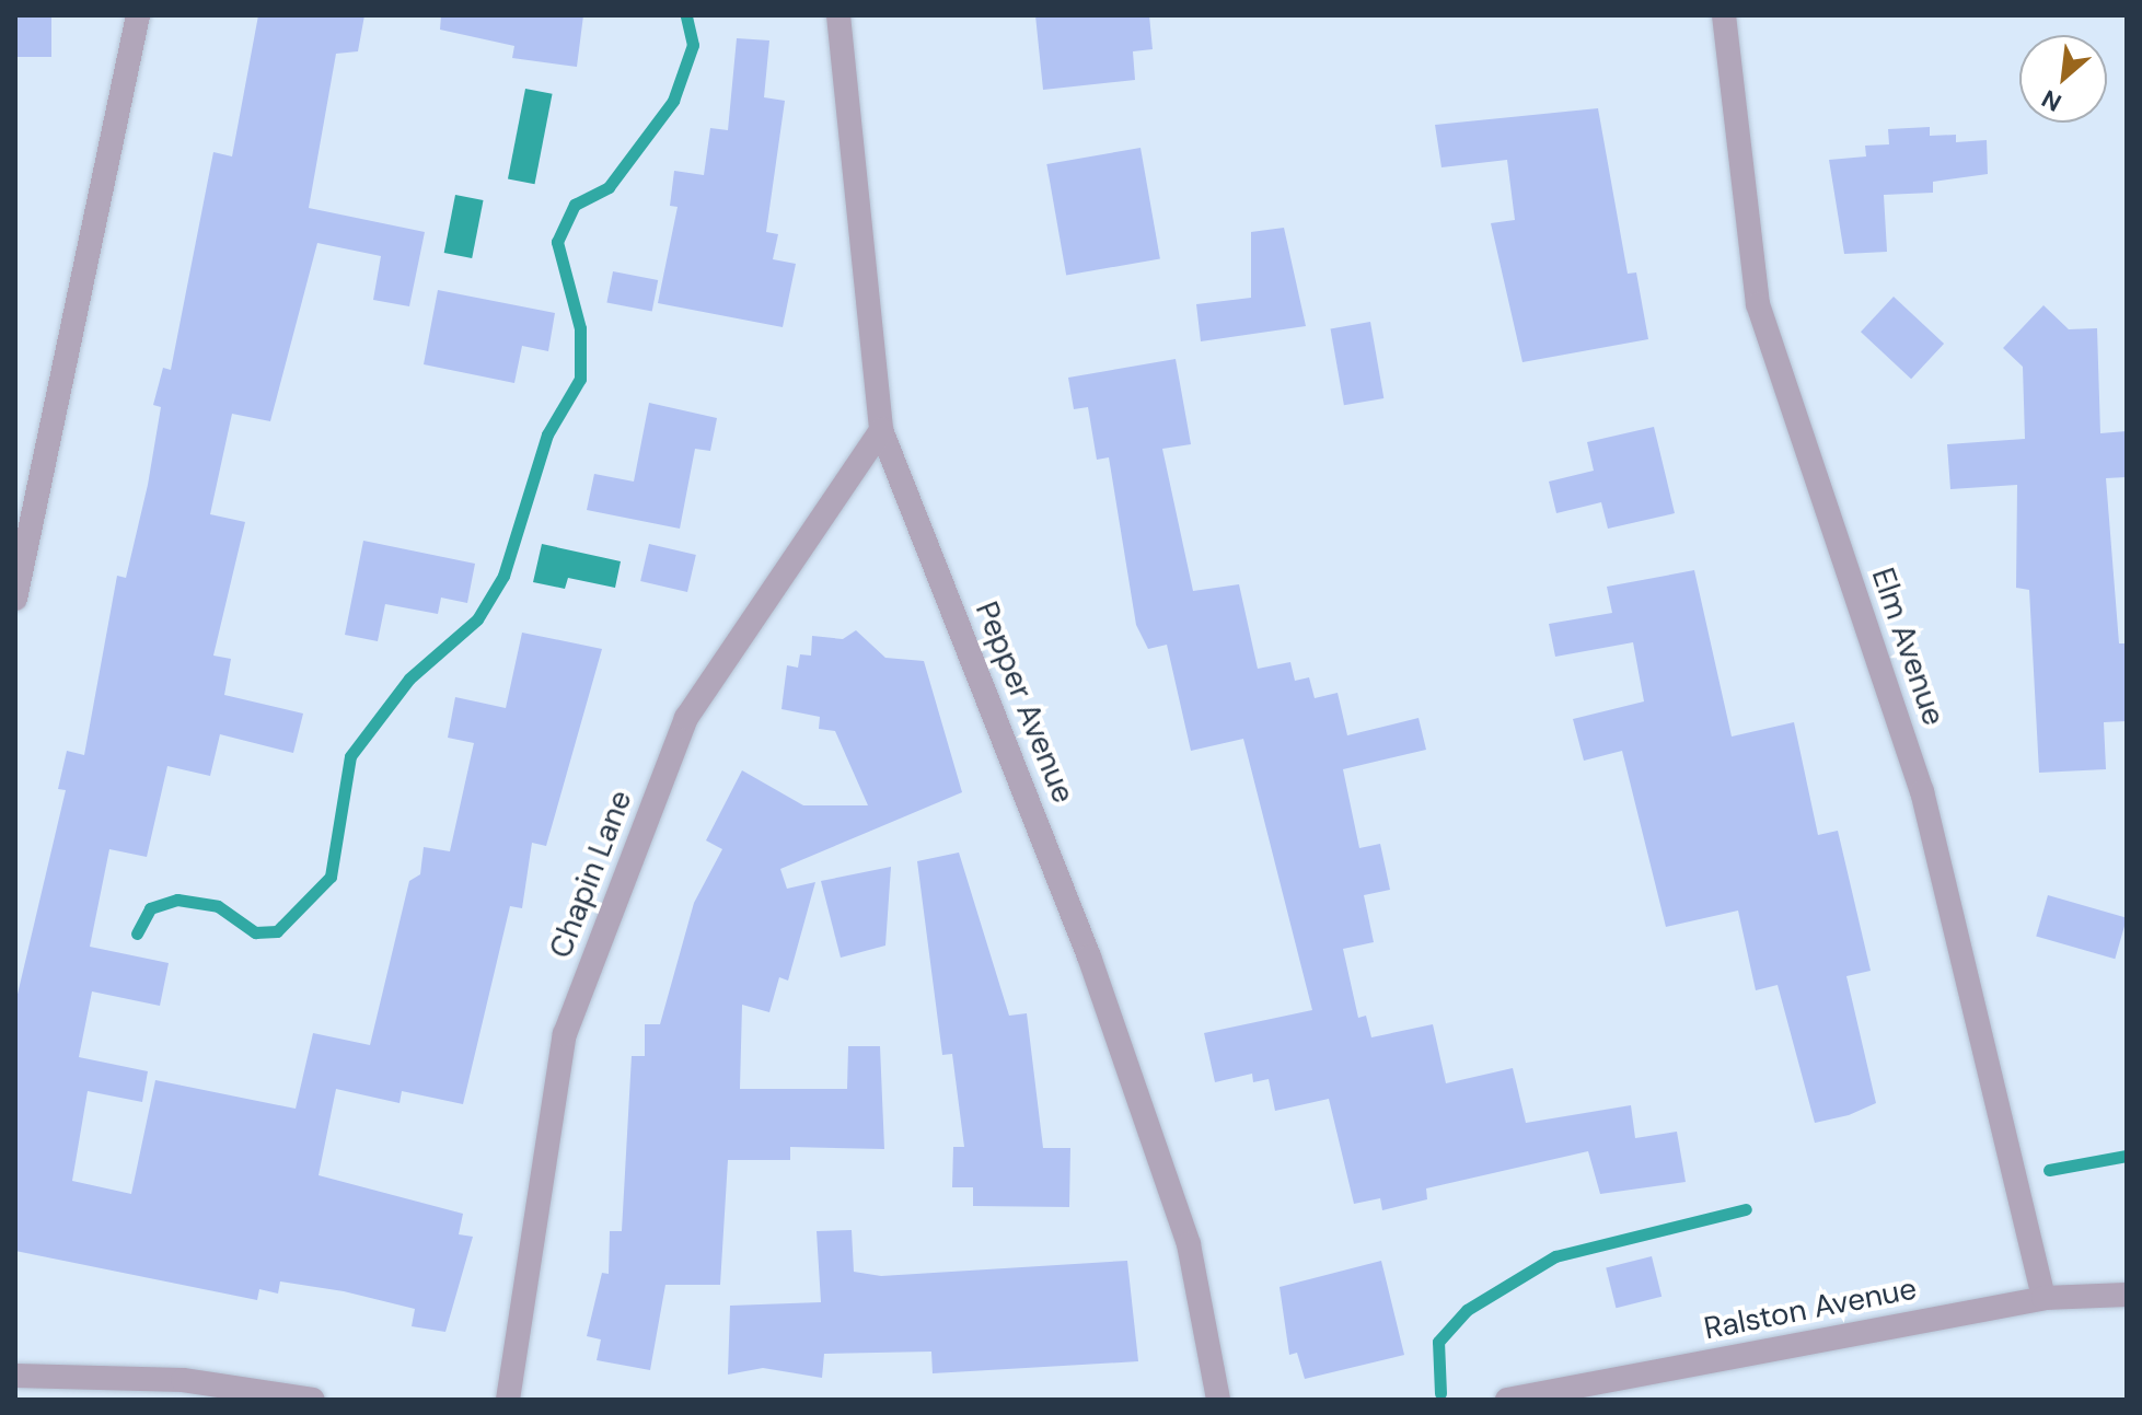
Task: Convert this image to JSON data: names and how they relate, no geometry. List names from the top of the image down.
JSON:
{
  "streets": {
    "street": [
      "Elm Avenue",
      "Pepper Avenue",
      "Chapin Lane",
      "Ralston Avenue"
    ]
  },
  "crossings": [
    ["Elm Avenue", "Ralston Avenue"],
    ["Pepper Avenue", "Chapin Lane"]
  ],
  "north": "bottom left"
}
